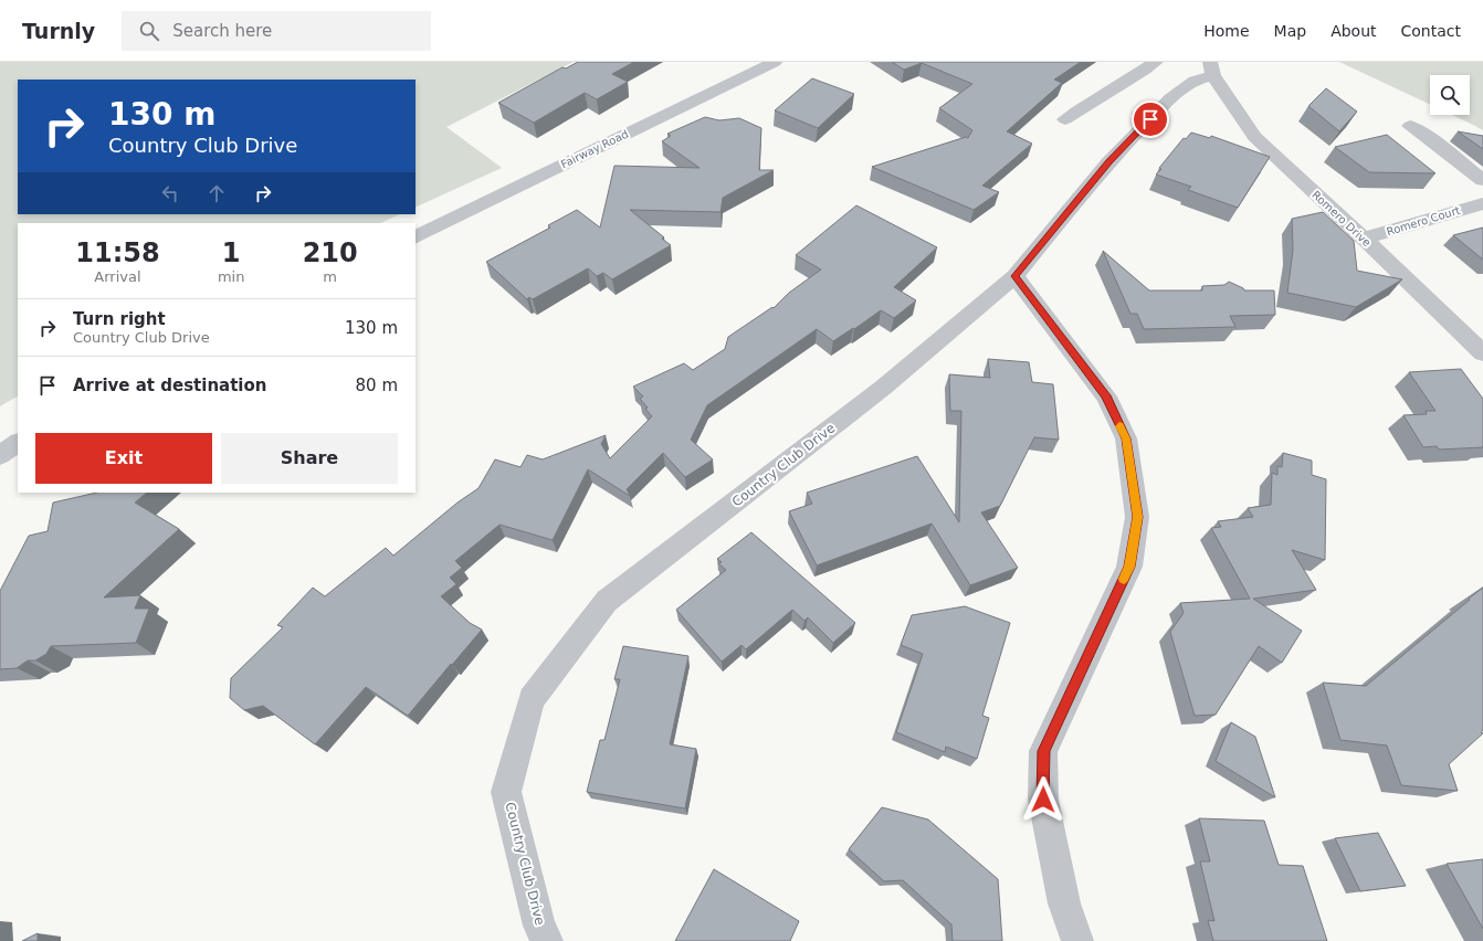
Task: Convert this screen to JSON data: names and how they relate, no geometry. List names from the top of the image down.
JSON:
{
  "streets": {
    "street": [
      "Fairway Road",
      "Romero Drive",
      "Romero Court",
      "Country Club Drive"
    ]
  },
  "crossings": [
    ["Romero Drive", "Romero Court"],
    ["Romero Drive", "Country Club Drive"]
  ],
  "page": {
    "header": "Turnly",
    "search": "Search here",
    "nav": [
      "Home",
      "Map",
      "About",
      "Contact"
    ],
    "turn": ["130 m", "Country Club Drive"],
    "eta": [
      "11:58",
      "Arrival",
      "1",
      "min",
      "210",
      "m"
    ],
    "list": [
      {
        "name": "Turn right",
        "note": "Country Club Drive",
        "value": "130 m"
      },
      {
        "name": "Arrive at destination",
        "value": "80 m"
      }
    ],
    "buttons": ["Exit", "Share"]
  }
}
